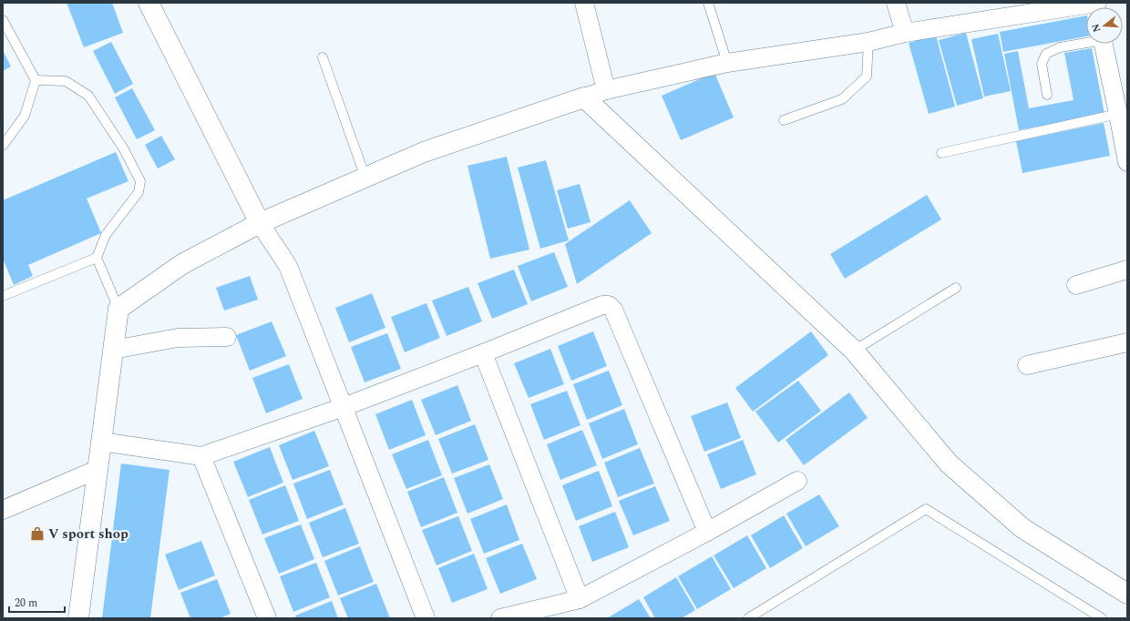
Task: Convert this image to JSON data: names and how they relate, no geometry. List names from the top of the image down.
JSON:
{
  "places": {
    "shop": ["V sport shop"]
  },
  "scale_bar": "20 m",
  "north": "left"
}
